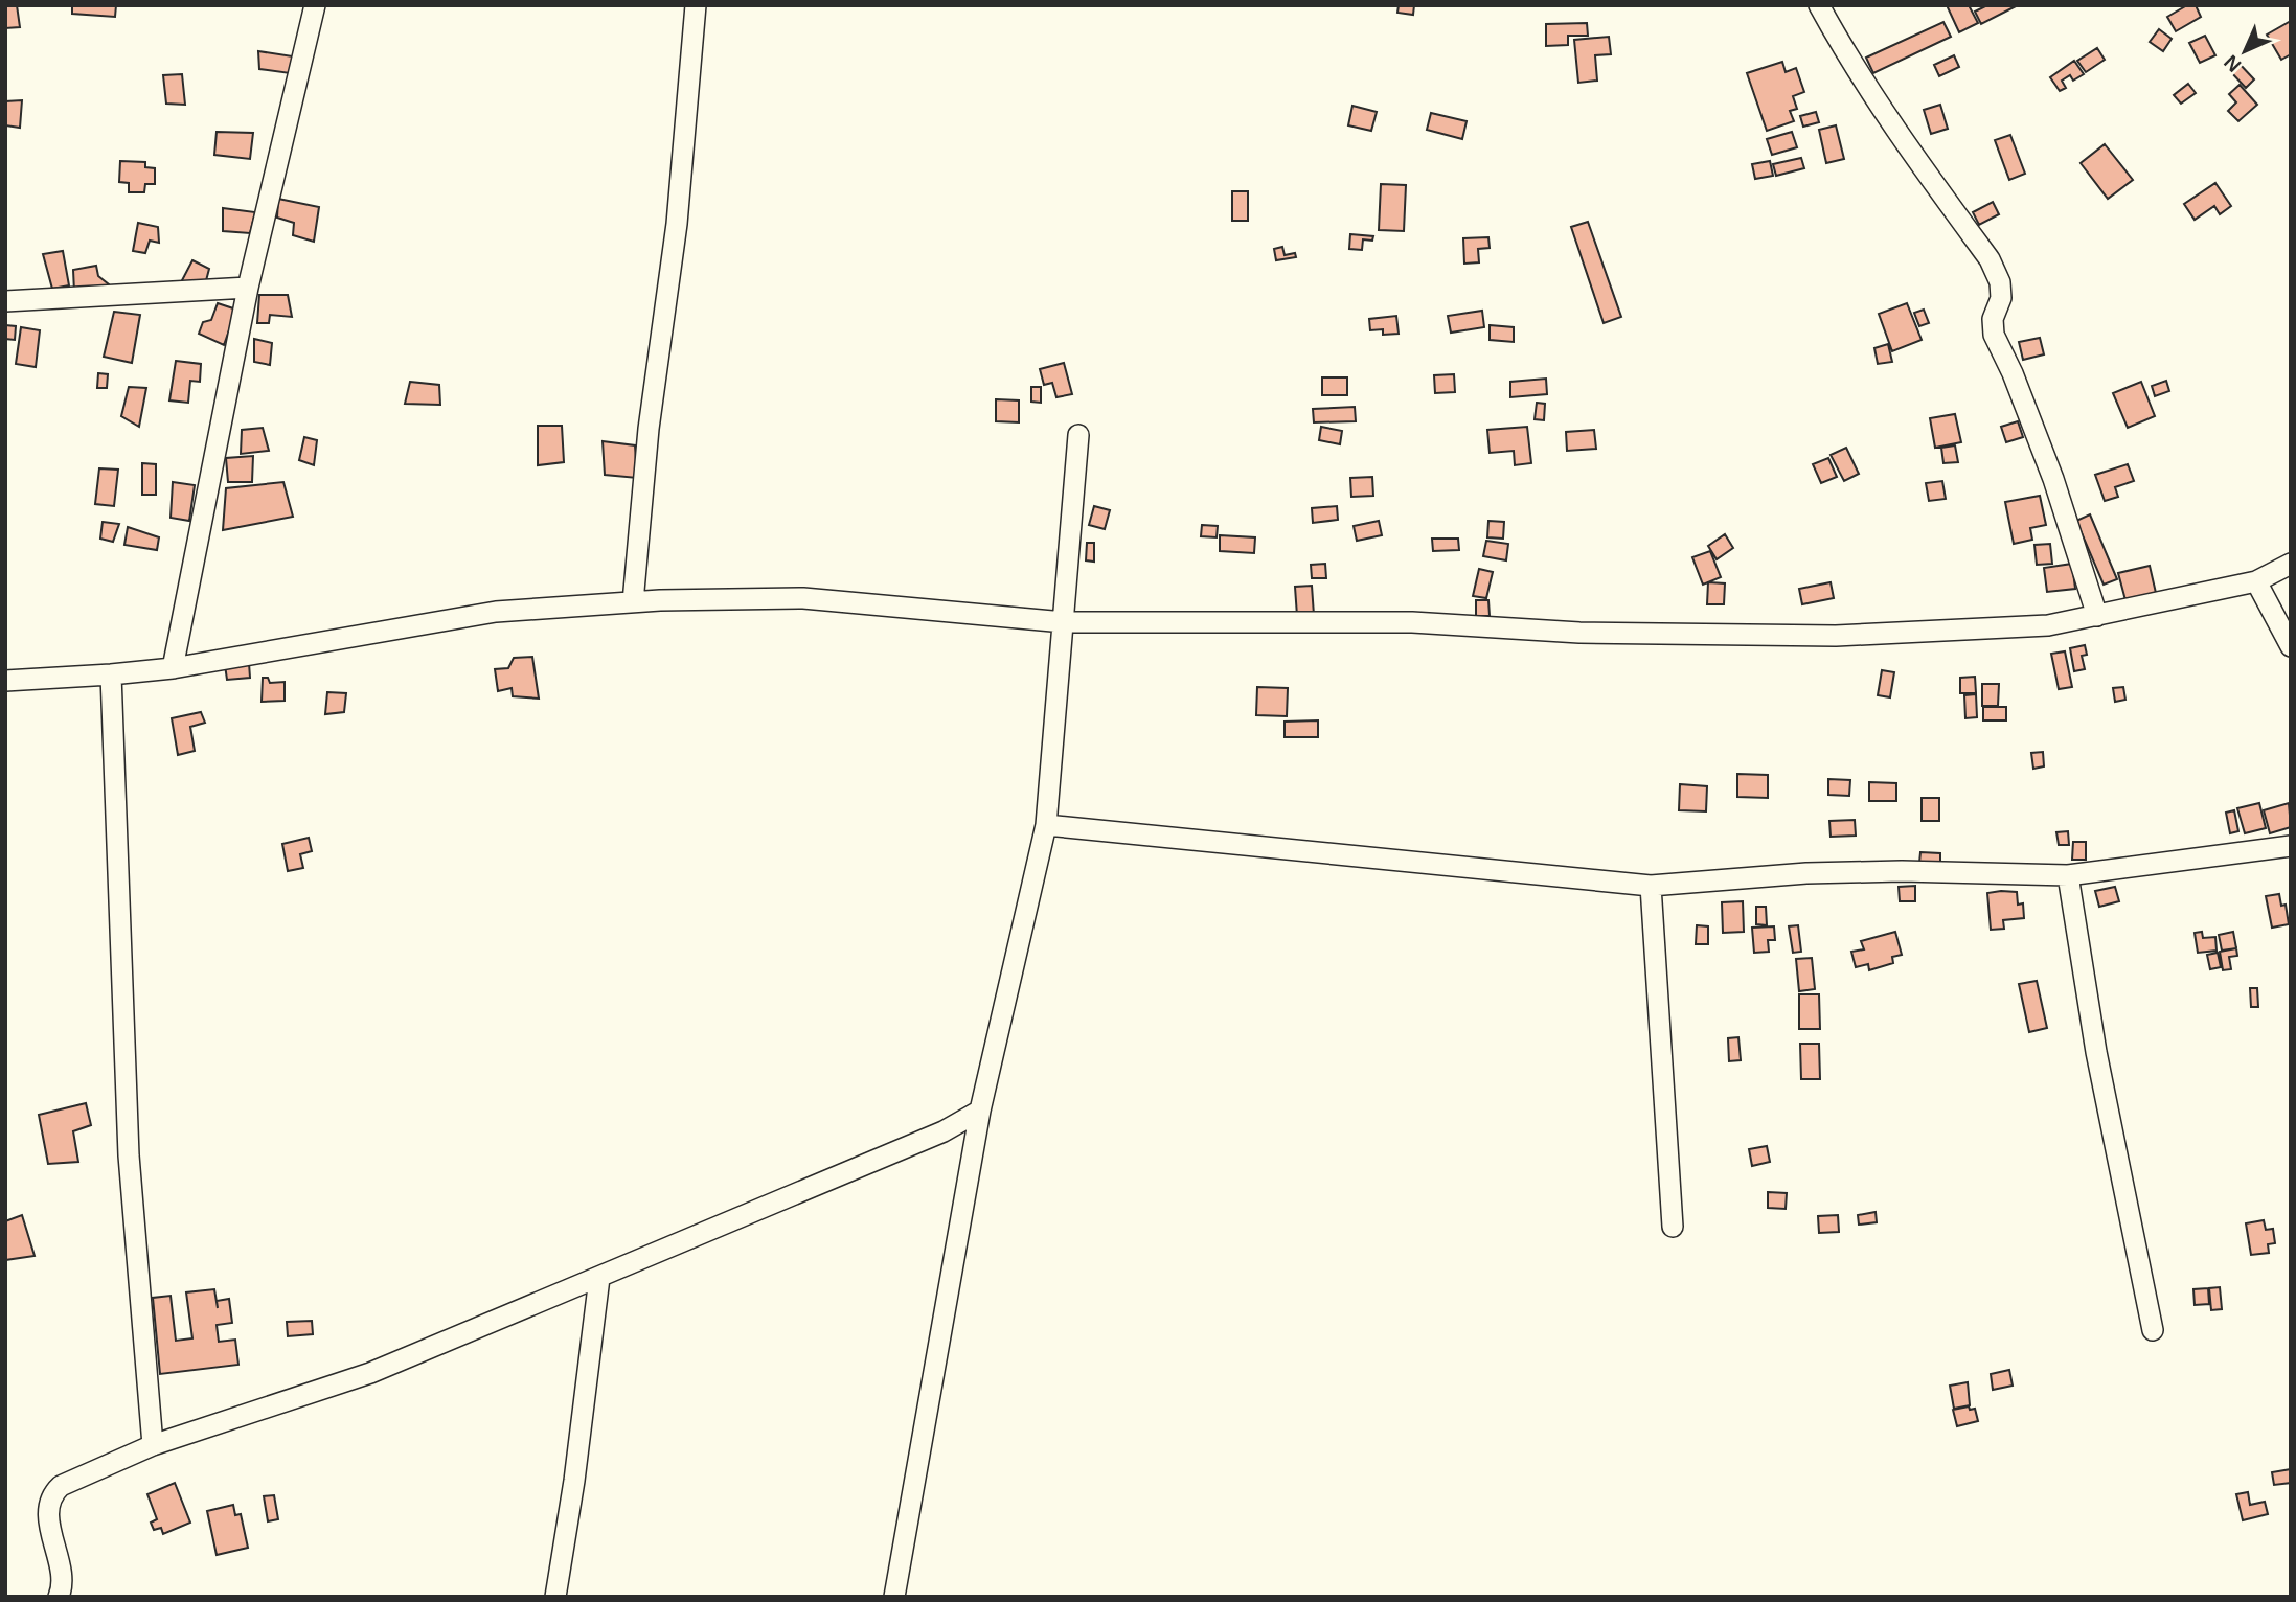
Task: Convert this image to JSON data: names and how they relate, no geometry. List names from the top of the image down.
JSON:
{
  "north": "bottom left"
}
